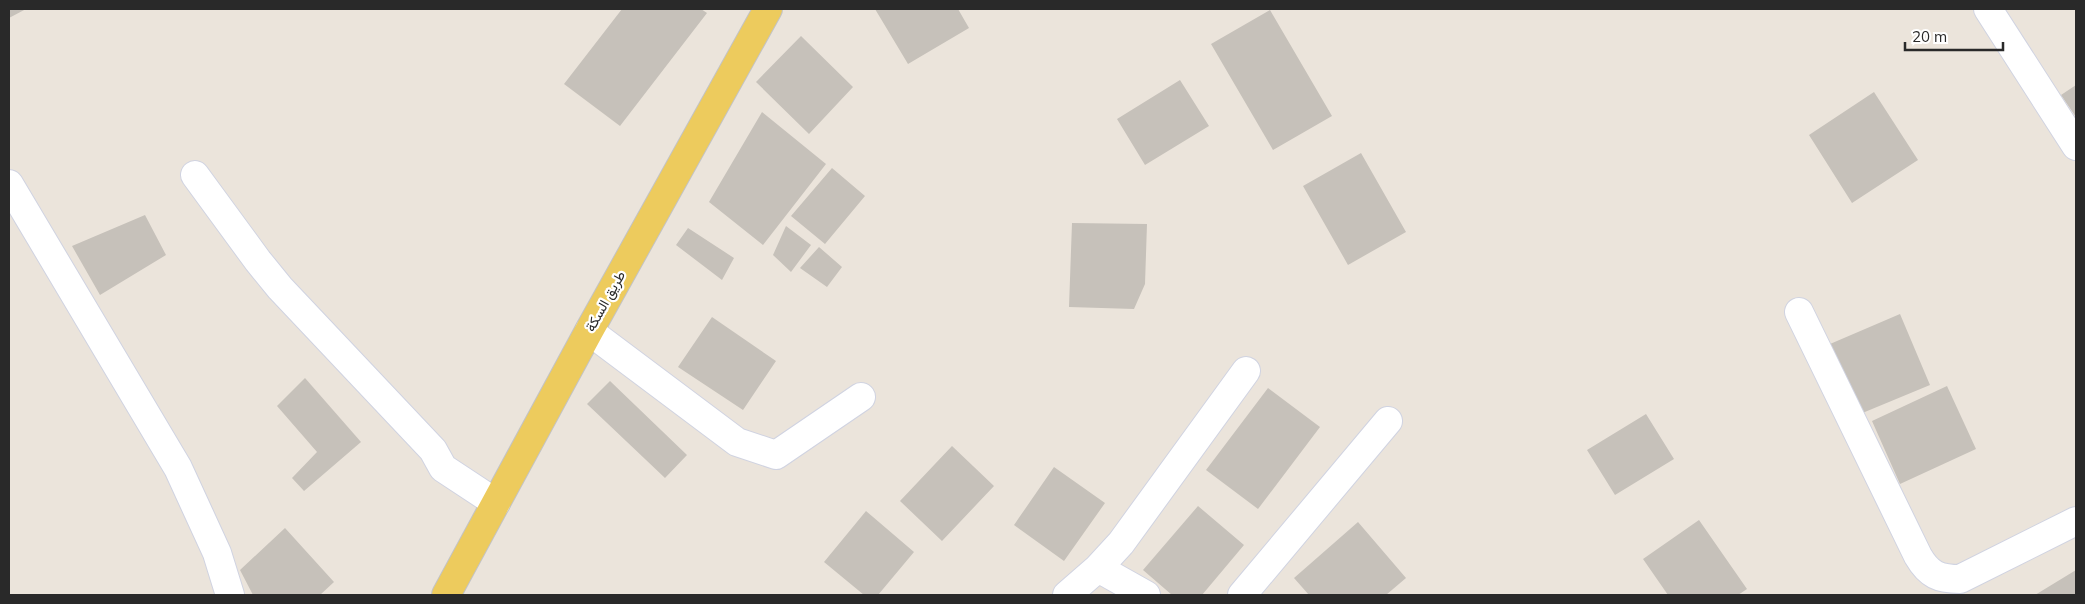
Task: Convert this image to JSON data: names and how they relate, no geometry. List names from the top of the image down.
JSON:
{
  "streets": {
    "main road": ["طريق السكة"]
  },
  "scale_bar": "20 m"
}
